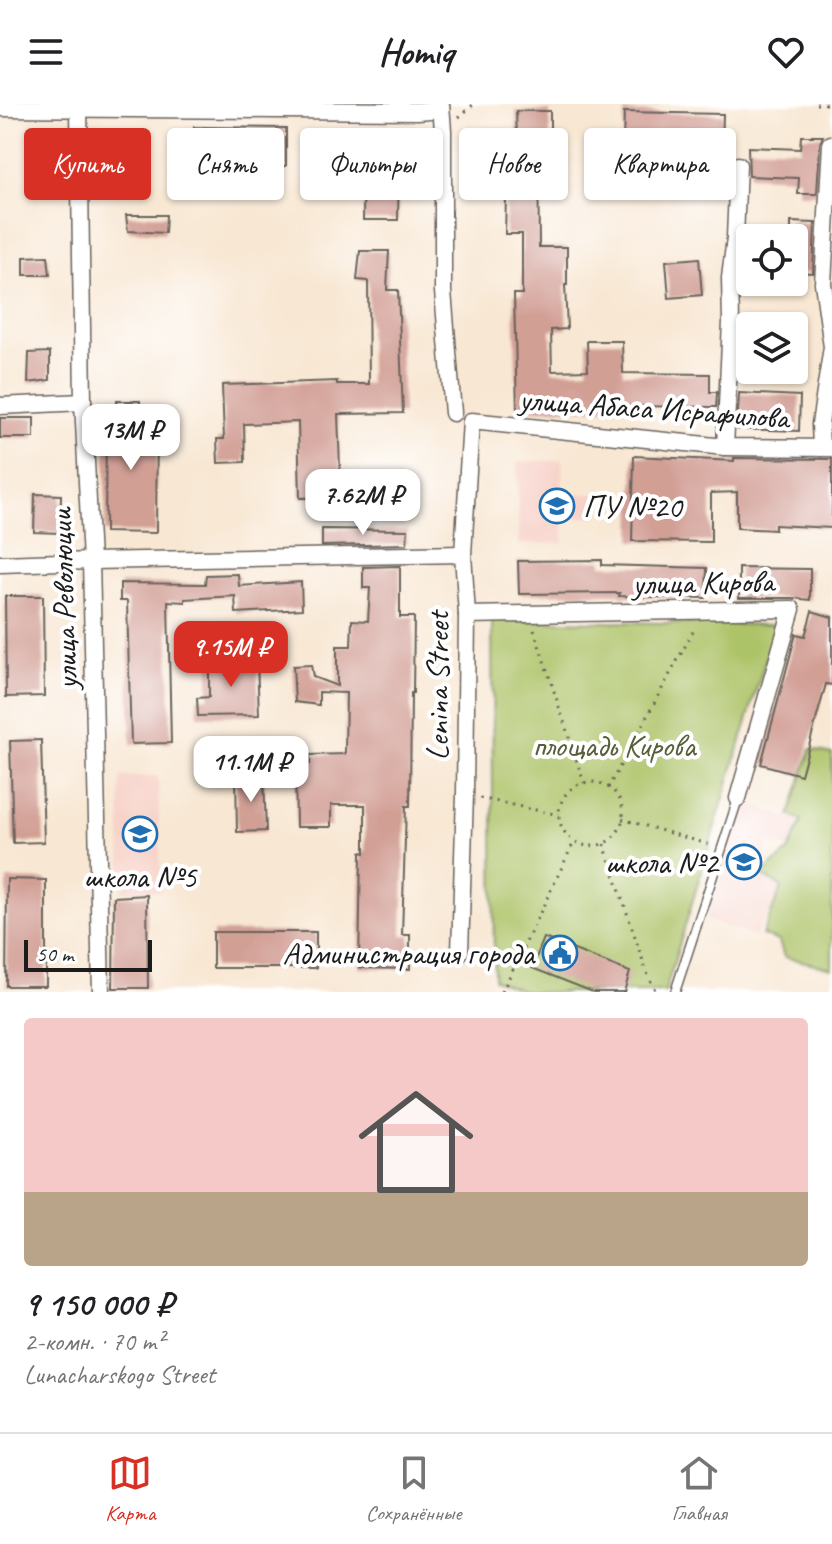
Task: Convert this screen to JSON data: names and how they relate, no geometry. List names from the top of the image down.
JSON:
{
  "streets": {
    "street": [
      "улица Абаса Исрафилова",
      "улица Кирова",
      "улица Революции",
      "Lenina Street"
    ]
  },
  "crossings": [
    ["улица Абаса Исрафилова", "Lenina Street"],
    ["улица Кирова", "Lenina Street"]
  ],
  "parks": ["площадь Кирова"],
  "places": {
    "school or university": ["ПУ №20", "школа №5", "школа №2"],
    "public building": ["Администрация города"]
  },
  "scale_bar": "50 m",
  "page": {
    "header": "Homiq",
    "chip": [
      "Купить",
      "Снять",
      "Фильтры",
      "Новое",
      "Квартира"
    ],
    "price": [
      "13M ₽",
      "7.62M ₽",
      "9.15M ₽",
      "11.1M ₽"
    ],
    "scale": "50 m",
    "list": [
      {
        "name": "9 150 000 ₽",
        "note": "2-комн. · 70 m² · Lunacharskogo Street"
      }
    ],
    "tabs": ["Карта", "Сохранённые", "Главная"]
  }
}
